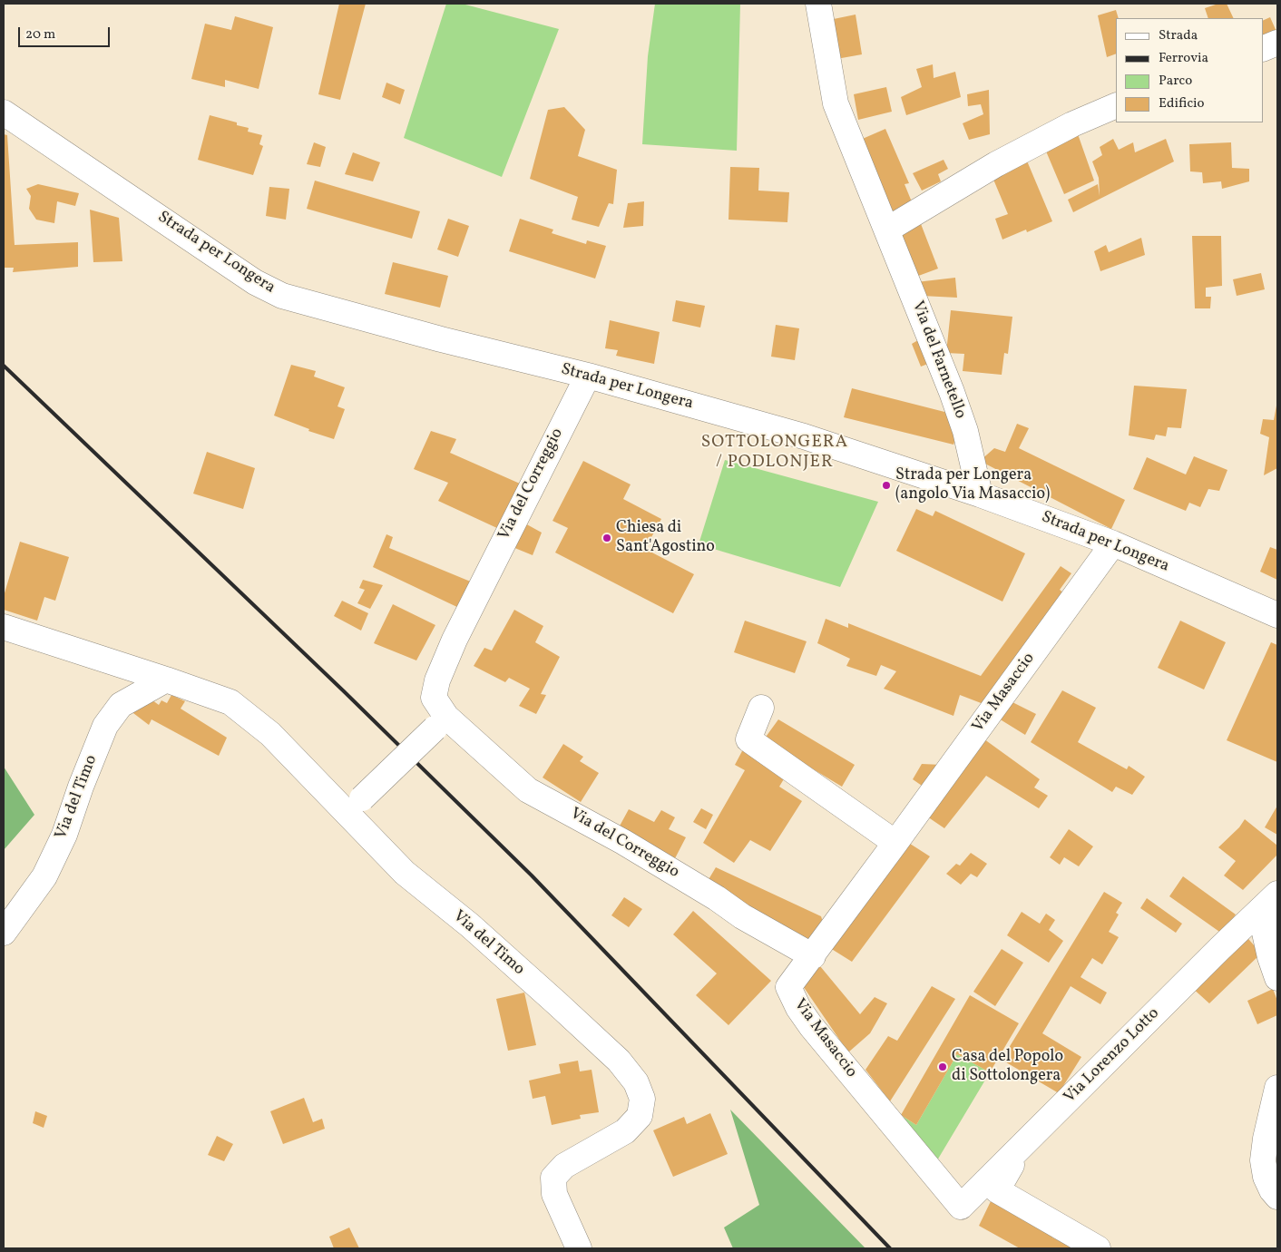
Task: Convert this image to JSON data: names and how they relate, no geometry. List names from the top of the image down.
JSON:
{
  "streets": {
    "street": [
      "Strada per Longera",
      "Via del Farnetello",
      "Via del Correggio",
      "Via Masaccio",
      "Via del Timo",
      "Via Lorenzo Lotto"
    ]
  },
  "crossings": [
    ["Strada per Longera", "Via del Farnetello"],
    ["Strada per Longera", "Via del Correggio"],
    ["Strada per Longera", "Via Masaccio"],
    ["Via del Correggio", "Via Masaccio"],
    ["Via Masaccio", "Via Lorenzo Lotto"]
  ],
  "districts": ["SOTTOLONGERA / PODLONJER"],
  "places": ["Strada per Longera (angolo Via Masaccio)", "Chiesa di Sant'Agostino", "Casa del Popolo di Sottolongera"],
  "legend": [
    "Strada",
    "Ferrovia",
    "Parco",
    "Edificio"
  ],
  "scale_bar": "20 m"
}
